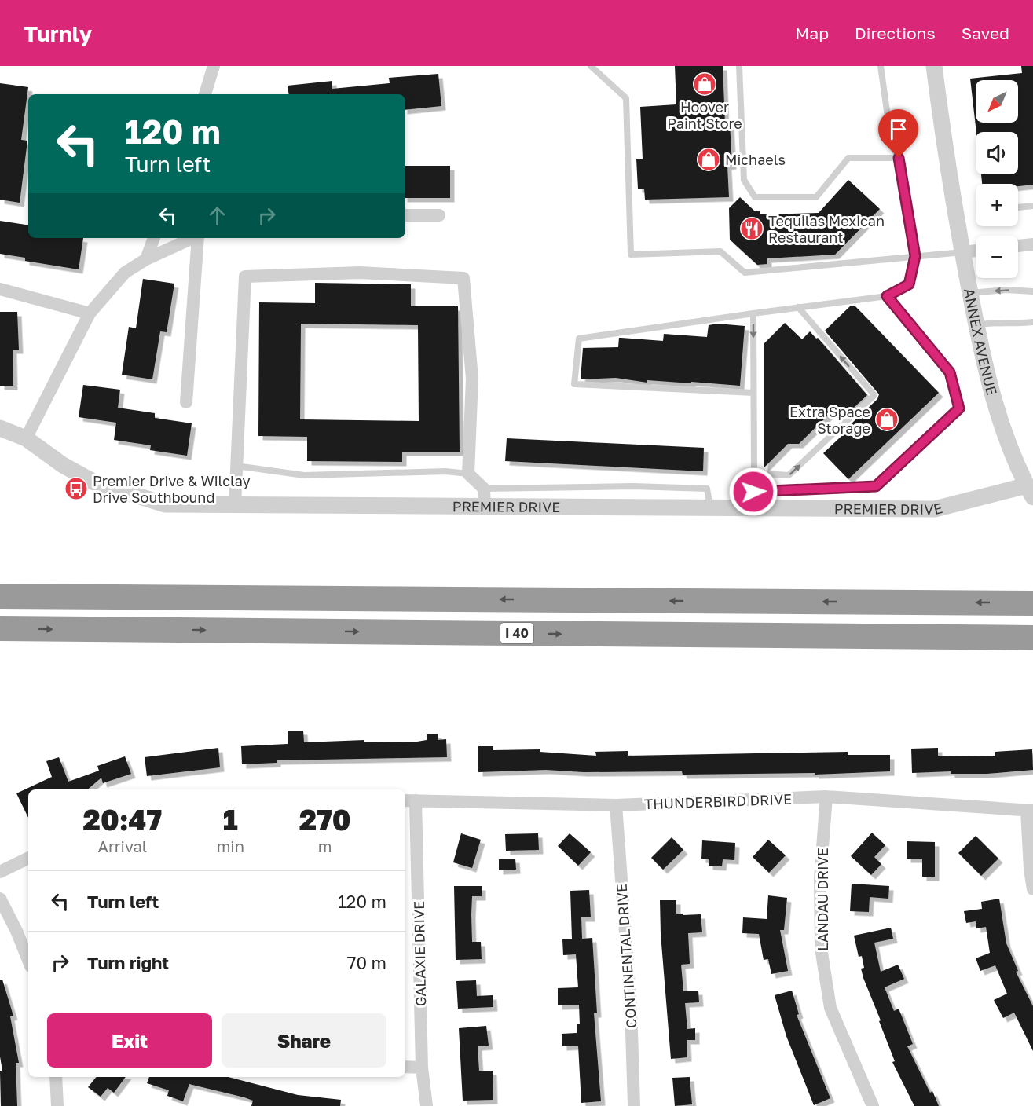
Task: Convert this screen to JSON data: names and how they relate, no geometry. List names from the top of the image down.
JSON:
{
  "streets": {
    "highway": ["I 40"],
    "street": [
      "ANNEX AVENUE",
      "PREMIER DRIVE",
      "THUNDERBIRD DRIVE",
      "LANDAU DRIVE",
      "GALAXIE DRIVE",
      "CONTINENTAL DRIVE"
    ]
  },
  "crossings": [
    ["ANNEX AVENUE", "PREMIER DRIVE"],
    ["THUNDERBIRD DRIVE", "LANDAU DRIVE"],
    ["THUNDERBIRD DRIVE", "GALAXIE DRIVE"],
    ["THUNDERBIRD DRIVE", "CONTINENTAL DRIVE"]
  ],
  "places": {
    "shop": ["Hoover Paint Store", "Michaels", "Extra Space Storage"],
    "restaurant": ["Tequilas Mexican Restaurant"],
    "bus stop": ["Premier Drive & Wilclay Drive Southbound"]
  },
  "north": "bottom left",
  "page": {
    "header": "Turnly",
    "nav": ["Map", "Directions", "Saved"],
    "map_buttons": ["+", "−"],
    "turn": ["120 m", "Turn left"],
    "eta": [
      "20:47",
      "Arrival",
      "1",
      "min",
      "270",
      "m"
    ],
    "list": [
      {
        "name": "Turn left",
        "value": "120 m"
      },
      {
        "name": "Turn right",
        "value": "70 m"
      }
    ],
    "buttons": ["Exit", "Share"]
  }
}
